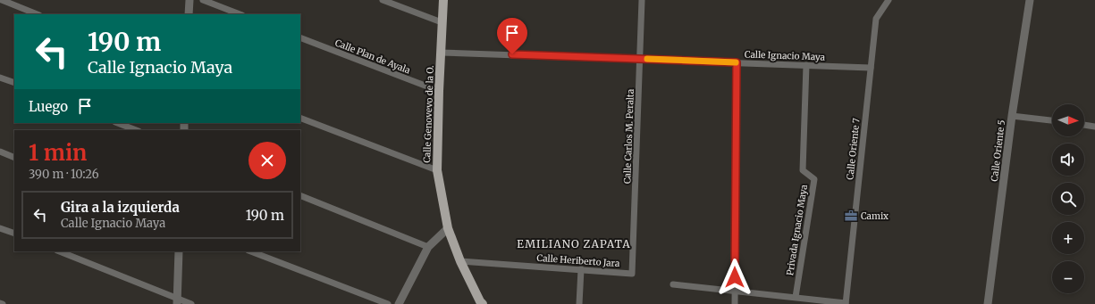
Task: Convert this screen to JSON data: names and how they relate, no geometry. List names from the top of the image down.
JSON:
{
  "streets": {
    "main road": ["Calle Genovevo de la O."],
    "street": [
      "Calle Ignacio Maya",
      "Calle Plan de Ayala",
      "Calle Carlos M. Peralta",
      "Calle Oriente 7",
      "Calle Oriente 5",
      "Privada Ignacio Maya",
      "Calle Heriberto Jara"
    ]
  },
  "crossings": [
    ["Calle Ignacio Maya", "Calle Genovevo de la O."],
    ["Calle Ignacio Maya", "Calle Carlos M. Peralta"],
    ["Calle Ignacio Maya", "Calle Oriente 7"],
    ["Calle Ignacio Maya", "Privada Ignacio Maya"],
    ["Calle Plan de Ayala", "Calle Genovevo de la O."],
    ["Calle Genovevo de la O.", "Calle Heriberto Jara"],
    ["Calle Carlos M. Peralta", "Calle Heriberto Jara"]
  ],
  "districts": ["EMILIANO ZAPATA"],
  "places": {
    "office": ["Camix"]
  },
  "north": "right",
  "page": {
    "turn": ["190 m", "Calle Ignacio Maya"],
    "then": "Luego",
    "map_buttons": ["+", "−"],
    "heading": ["1 min", "390 m · 10:26"],
    "list": [
      {
        "name": "Gira a la izquierda",
        "note": "Calle Ignacio Maya",
        "value": "190 m"
      }
    ]
  }
}
